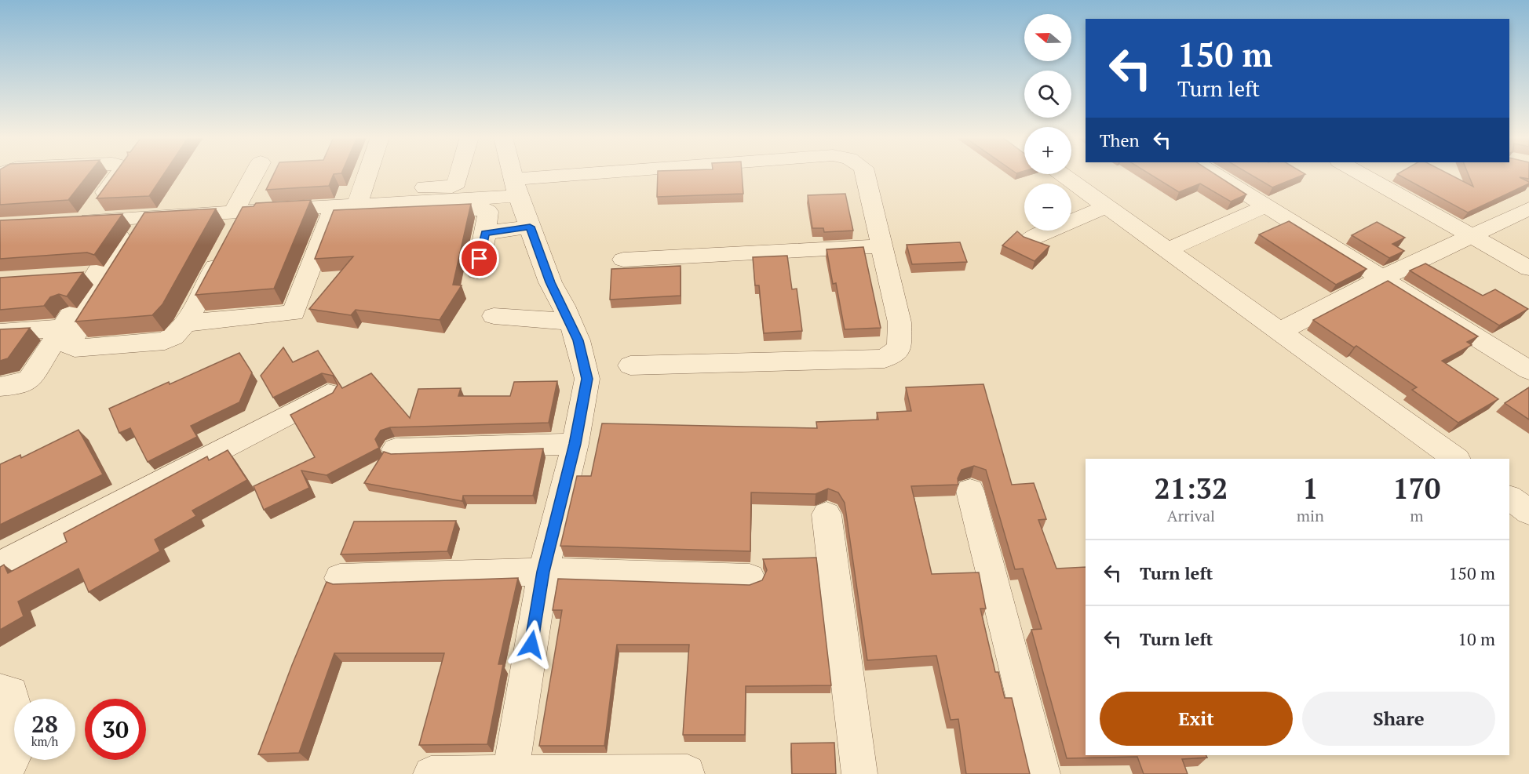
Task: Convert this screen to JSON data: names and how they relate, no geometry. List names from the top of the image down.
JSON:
{
  "north": "left",
  "page": {
    "map_buttons": ["+", "−"],
    "turn": ["150 m", "Turn left"],
    "then": "Then",
    "eta": [
      "21:32",
      "Arrival",
      "1",
      "min",
      "170",
      "m"
    ],
    "list": [
      {
        "name": "Turn left",
        "value": "150 m"
      },
      {
        "name": "Turn left",
        "value": "10 m"
      }
    ],
    "buttons": ["Exit", "Share"],
    "speed": "28 km/h",
    "limit": "30"
  }
}
